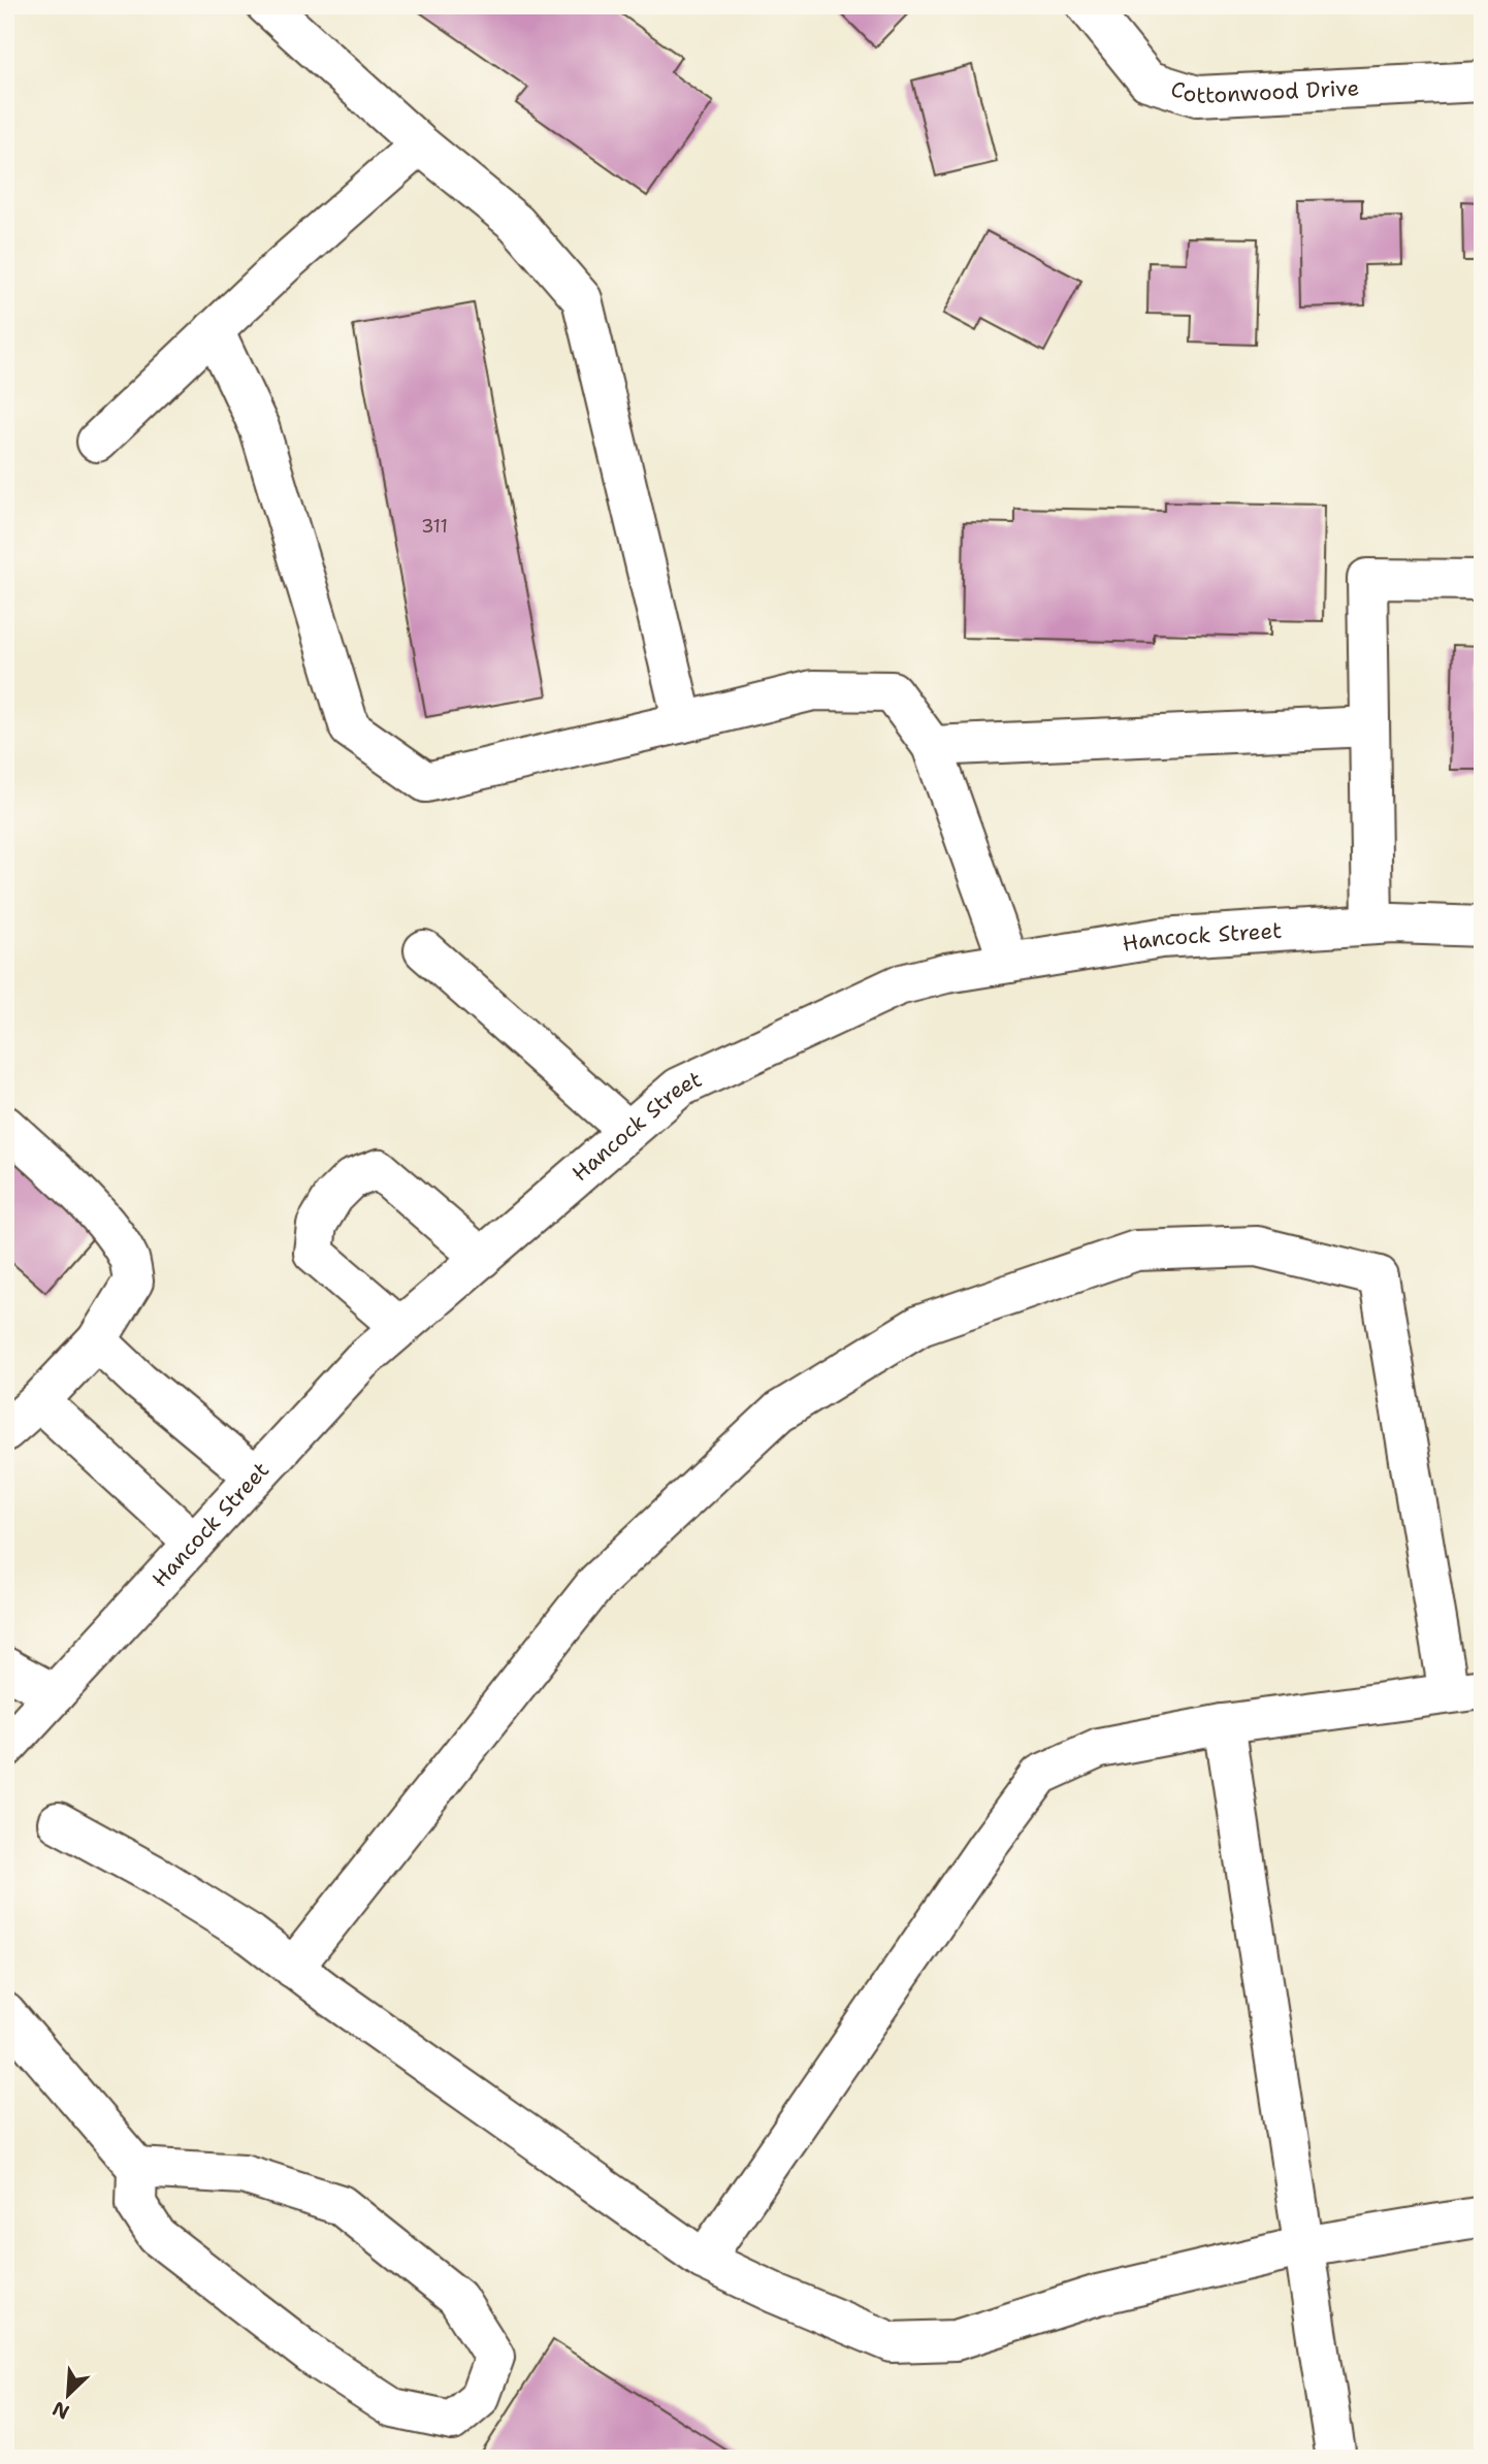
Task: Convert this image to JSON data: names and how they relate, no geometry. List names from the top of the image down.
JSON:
{
  "streets": {
    "street": ["Cottonwood Drive", "Hancock Street"]
  },
  "house_numbers": ["311"],
  "north": "bottom left"
}
